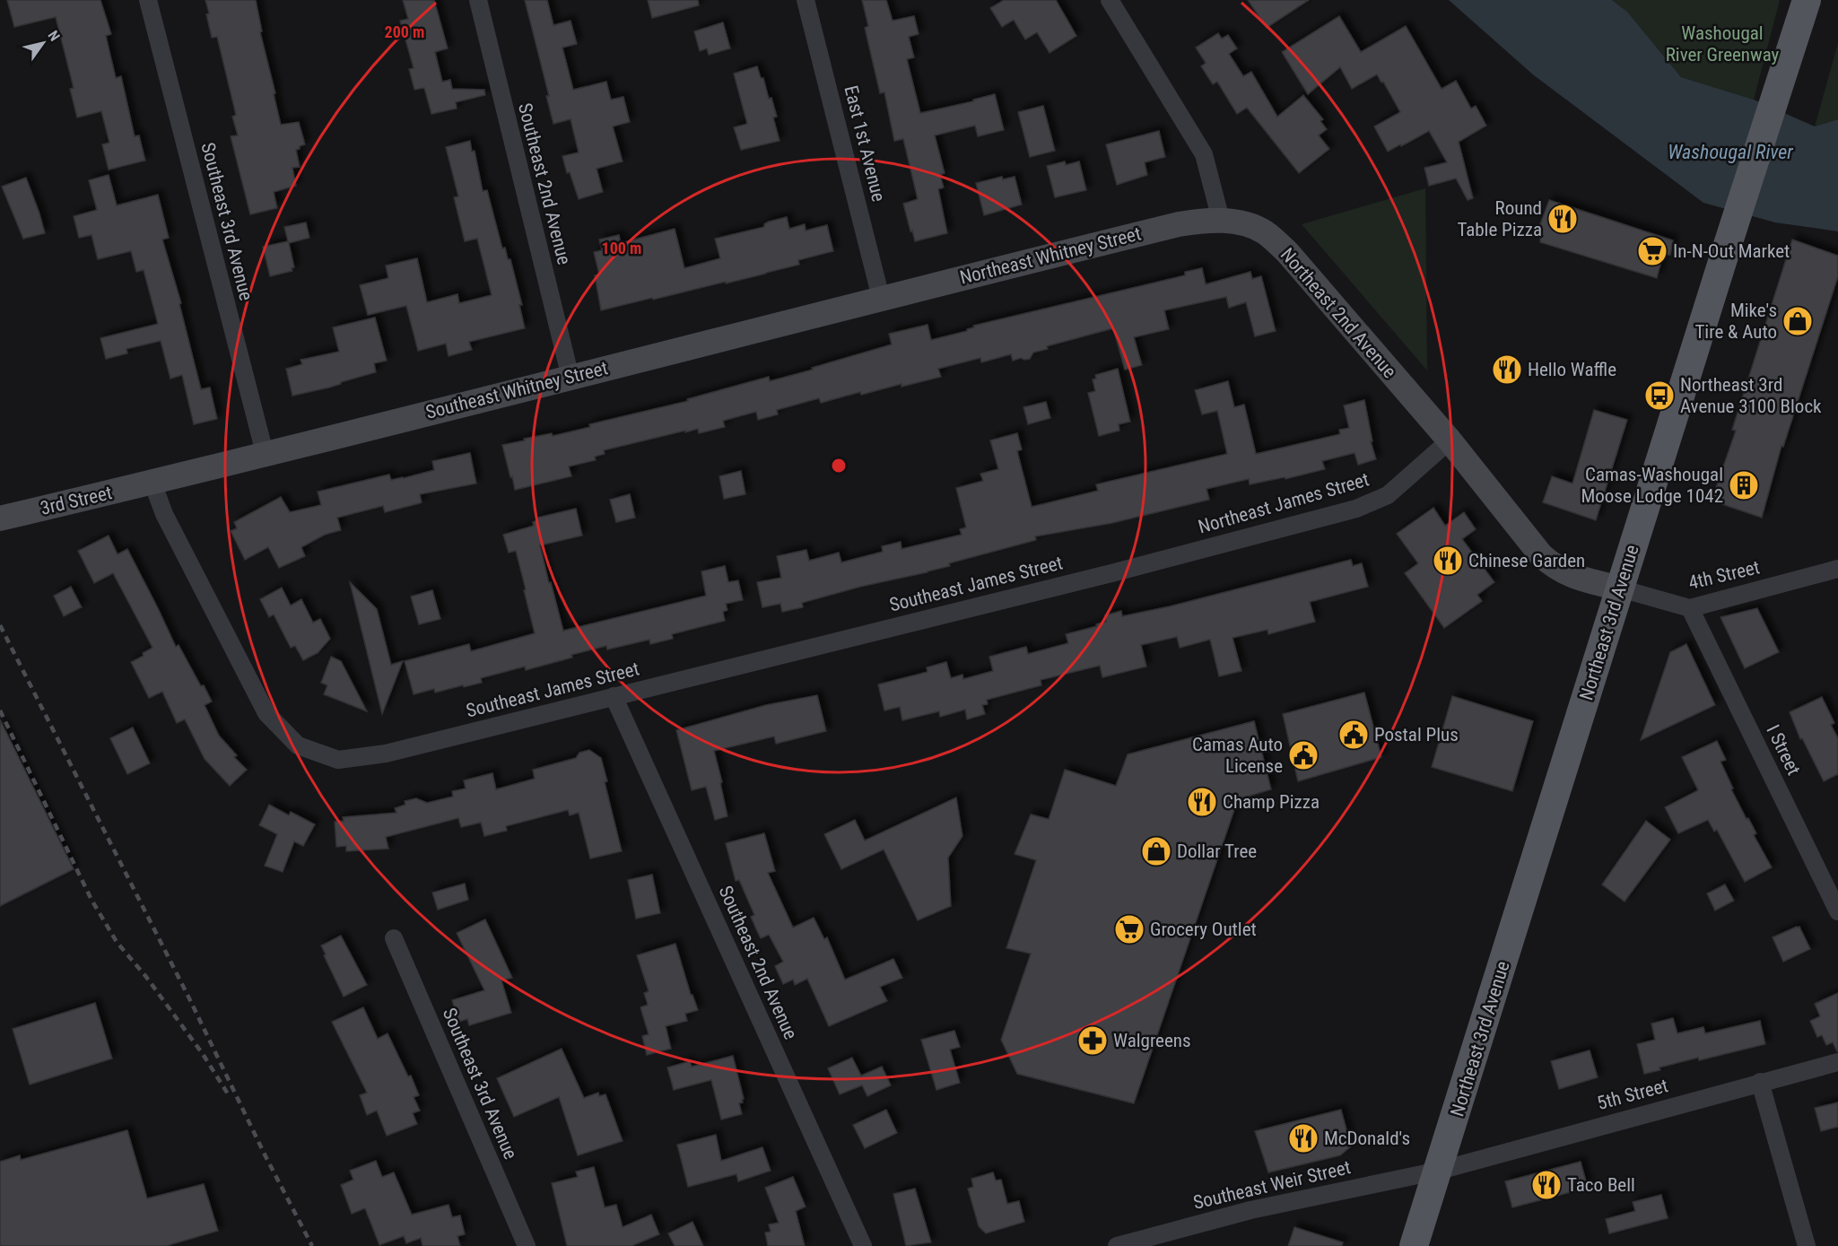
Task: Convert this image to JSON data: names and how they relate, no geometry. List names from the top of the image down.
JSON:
{
  "streets": {
    "main road": ["Northeast 3rd Avenue"],
    "street": [
      "East 1st Avenue",
      "Southeast 2nd Avenue",
      "Southeast 3rd Avenue",
      "Northeast Whitney Street",
      "Northeast 2nd Avenue",
      "Southeast Whitney Street",
      "3rd Street",
      "Northeast James Street",
      "4th Street",
      "Southeast James Street",
      "I Street",
      "5th Street",
      "Southeast Weir Street"
    ]
  },
  "crossings": [
    ["East 1st Avenue", "Northeast Whitney Street"],
    ["East 1st Avenue", "Southeast Whitney Street"],
    ["Southeast 2nd Avenue", "Southeast Whitney Street"],
    ["Southeast 2nd Avenue", "Southeast James Street"],
    ["Southeast 3rd Avenue", "Southeast Whitney Street"],
    ["Northeast Whitney Street", "Northeast 2nd Avenue"],
    ["Northeast Whitney Street", "Southeast Whitney Street"],
    ["Northeast 2nd Avenue", "Northeast James Street"],
    ["Northeast 2nd Avenue", "4th Street"],
    ["Northeast 2nd Avenue", "Northeast 3rd Avenue"],
    ["Southeast Whitney Street", "3rd Street"],
    ["Southeast Whitney Street", "Southeast James Street"],
    ["3rd Street", "Southeast James Street"],
    ["Northeast James Street", "Southeast James Street"],
    ["4th Street", "Northeast 3rd Avenue"],
    ["4th Street", "I Street"],
    ["Northeast 3rd Avenue", "5th Street"],
    ["Northeast 3rd Avenue", "Southeast Weir Street"],
    ["5th Street", "Southeast Weir Street"]
  ],
  "water": ["Washougal River"],
  "parks": ["Washougal River Greenway"],
  "places": {
    "restaurant": [
      "Round Table Pizza",
      "Hello Waffle",
      "Chinese Garden",
      "Champ Pizza",
      "McDonald's",
      "Taco Bell"
    ],
    "supermarket": ["In-N-Out Market", "Grocery Outlet"],
    "shop": ["Mike's Tire & Auto", "Dollar Tree"],
    "bus stop": ["Northeast 3rd Avenue 3100 Block"],
    "building": ["Camas-Washougal Moose Lodge 1042"],
    "public building": ["Postal Plus", "Camas Auto License"],
    "pharmacy": ["Walgreens"]
  },
  "north": "top right",
  "rings": ["200 m", "100 m"]
}
